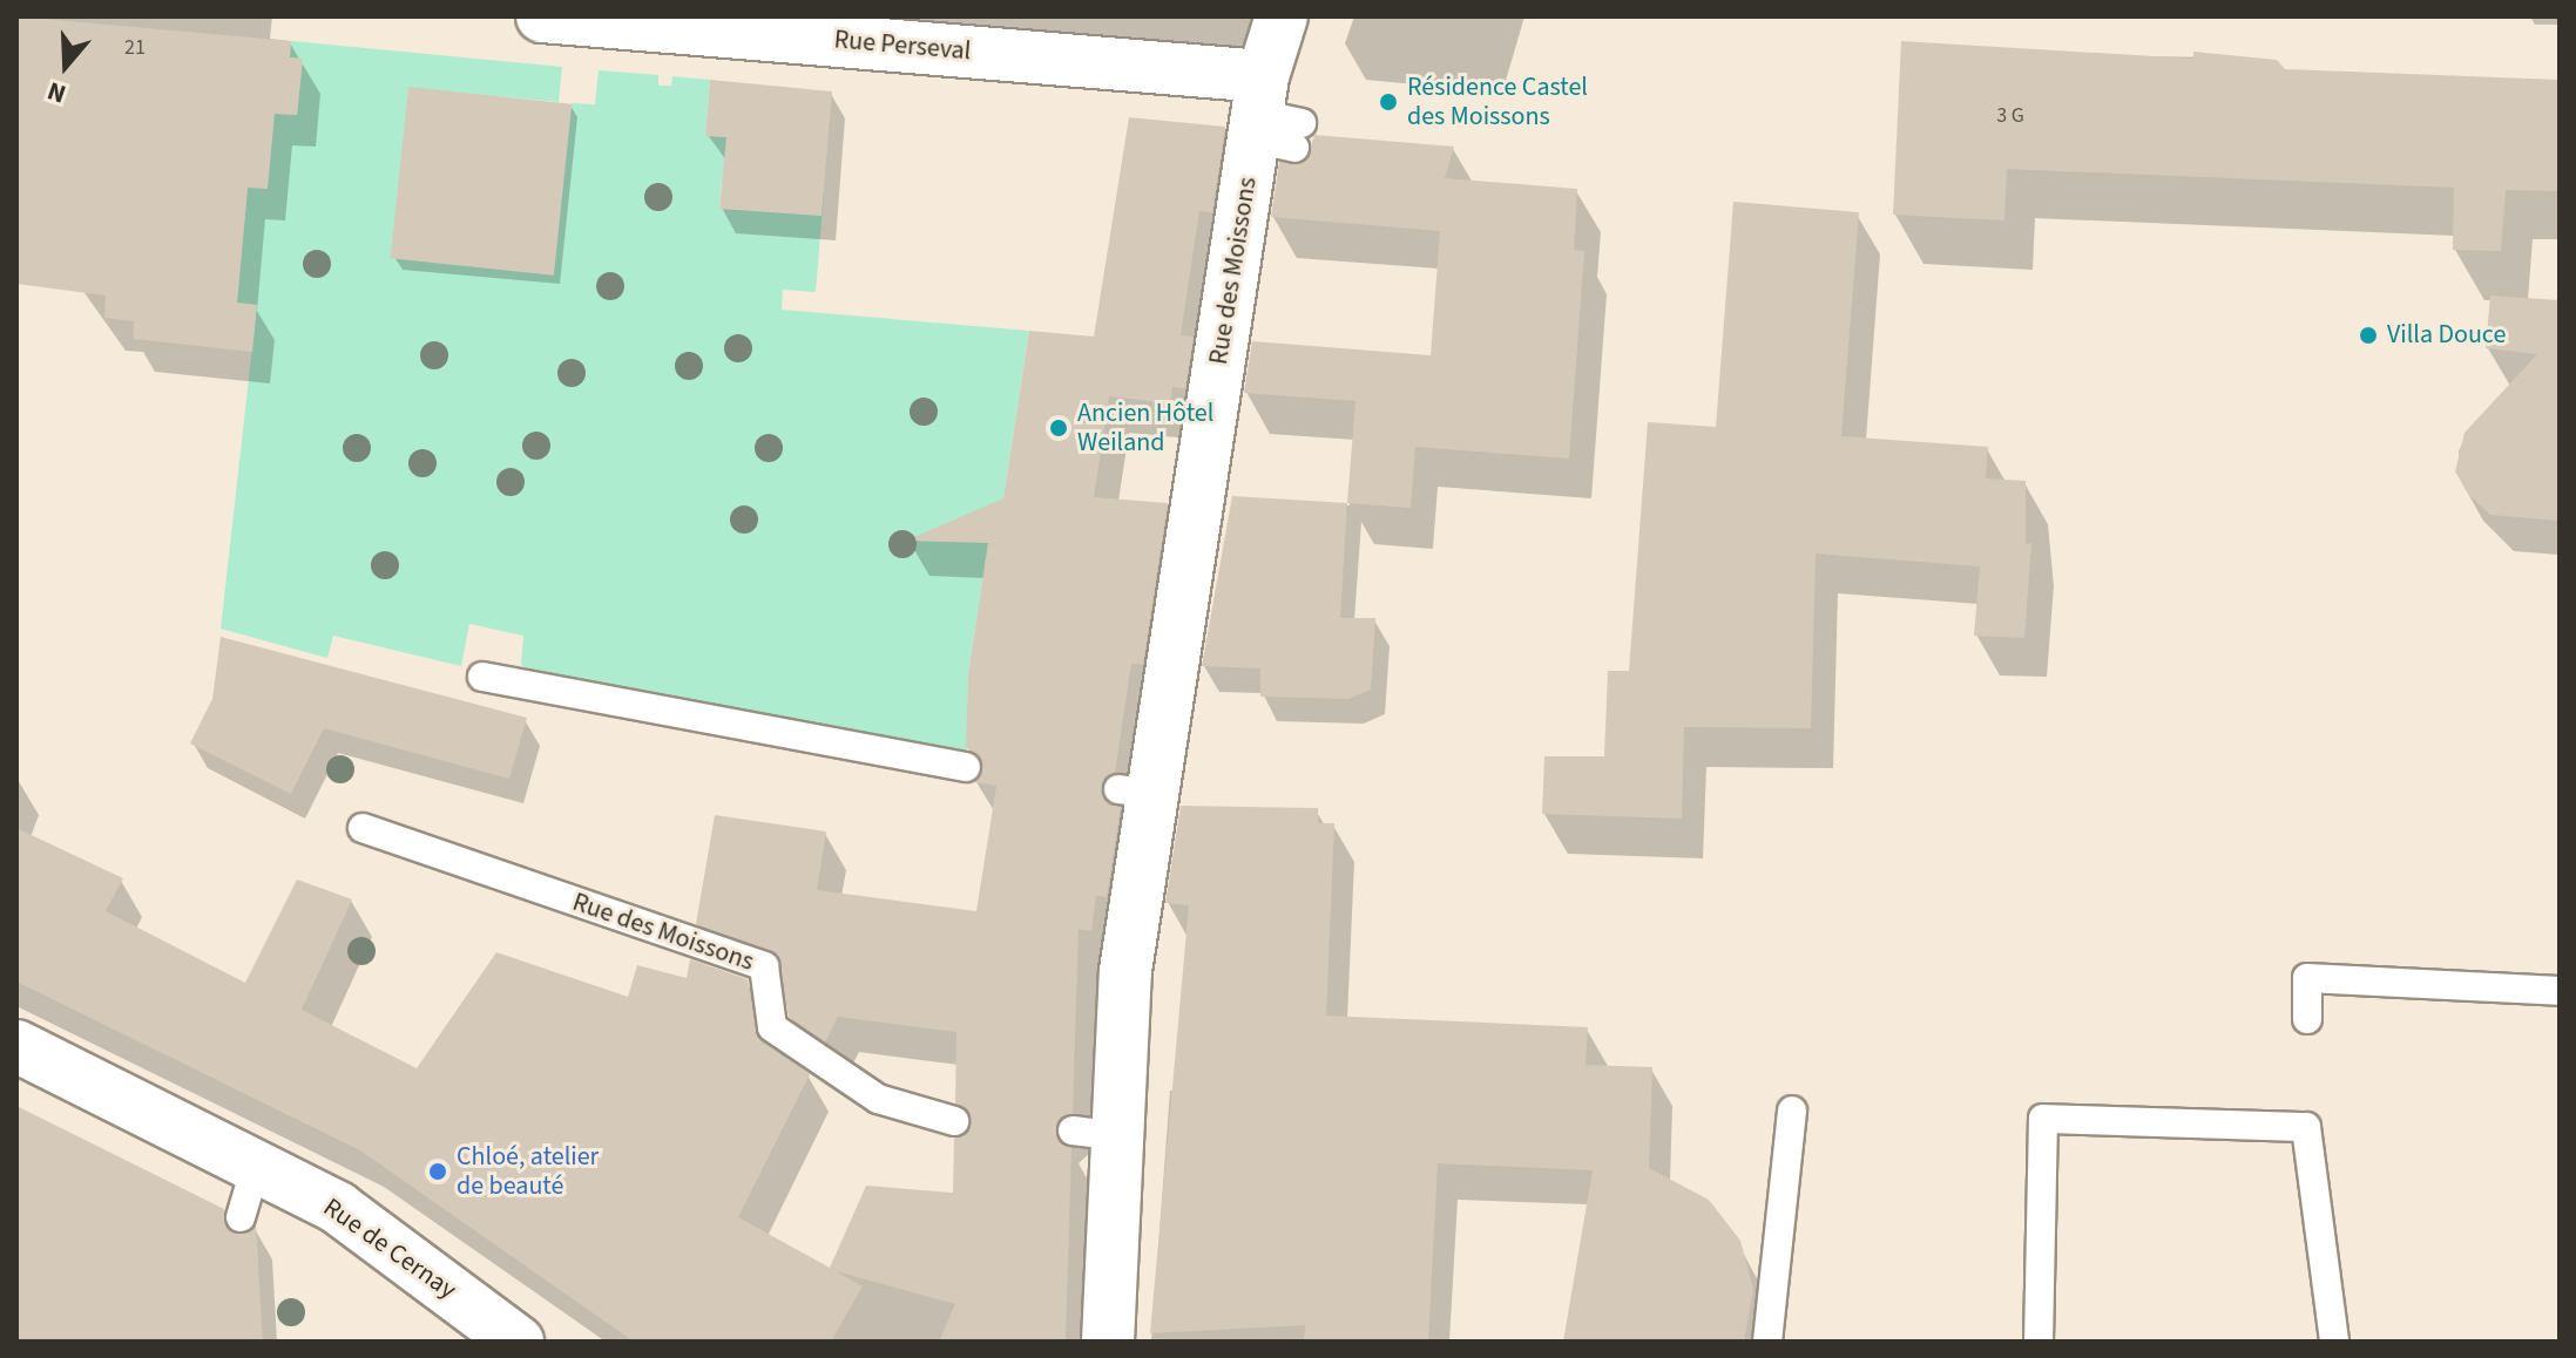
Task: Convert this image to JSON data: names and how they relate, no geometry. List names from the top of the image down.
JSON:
{
  "streets": {
    "street": ["Rue Perseval", "Rue des Moissons", "Rue de Cernay"]
  },
  "crossings": [
    ["Rue Perseval", "Rue des Moissons"]
  ],
  "places": [
    "Résidence Castel des Moissons",
    "Villa Douce",
    "Ancien Hôtel Weiland",
    "Chloé, atelier de beauté"
  ],
  "house_numbers": ["21", "3 G"],
  "north": "bottom"
}
